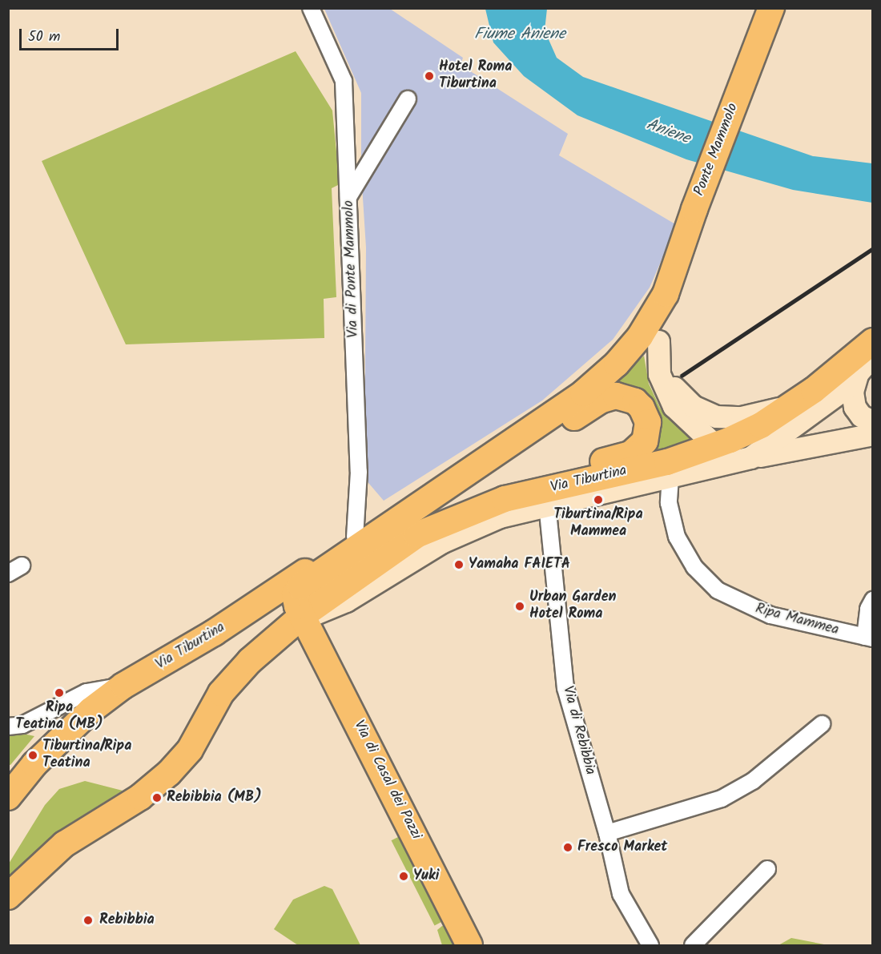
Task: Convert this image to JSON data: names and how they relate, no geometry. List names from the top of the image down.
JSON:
{
  "streets": {
    "main road": ["Ponte Mammolo", "Via Tiburtina", "Via di Casal dei Pazzi"],
    "street": ["Via di Ponte Mammolo", "Ripa Mammea", "Via di Rebibbia"]
  },
  "crossings": [
    ["Ponte Mammolo", "Via Tiburtina"],
    ["Via di Ponte Mammolo", "Via Tiburtina"],
    ["Via Tiburtina", "Ripa Mammea"],
    ["Via Tiburtina", "Via di Rebibbia"],
    ["Via Tiburtina", "Via di Casal dei Pazzi"]
  ],
  "water": ["Fiume Aniene", "Aniene"],
  "places": [
    "Hotel Roma Tiburtina",
    "Tiburtina/Ripa Mammea",
    "Yamaha FAIETA",
    "Urban Garden Hotel Roma",
    "Ripa Teatina (MB)",
    "Tiburtina/Ripa Teatina",
    "Rebibbia (MB)",
    "Fresco Market",
    "Yuki",
    "Rebibbia"
  ],
  "scale_bar": "50 m"
}
